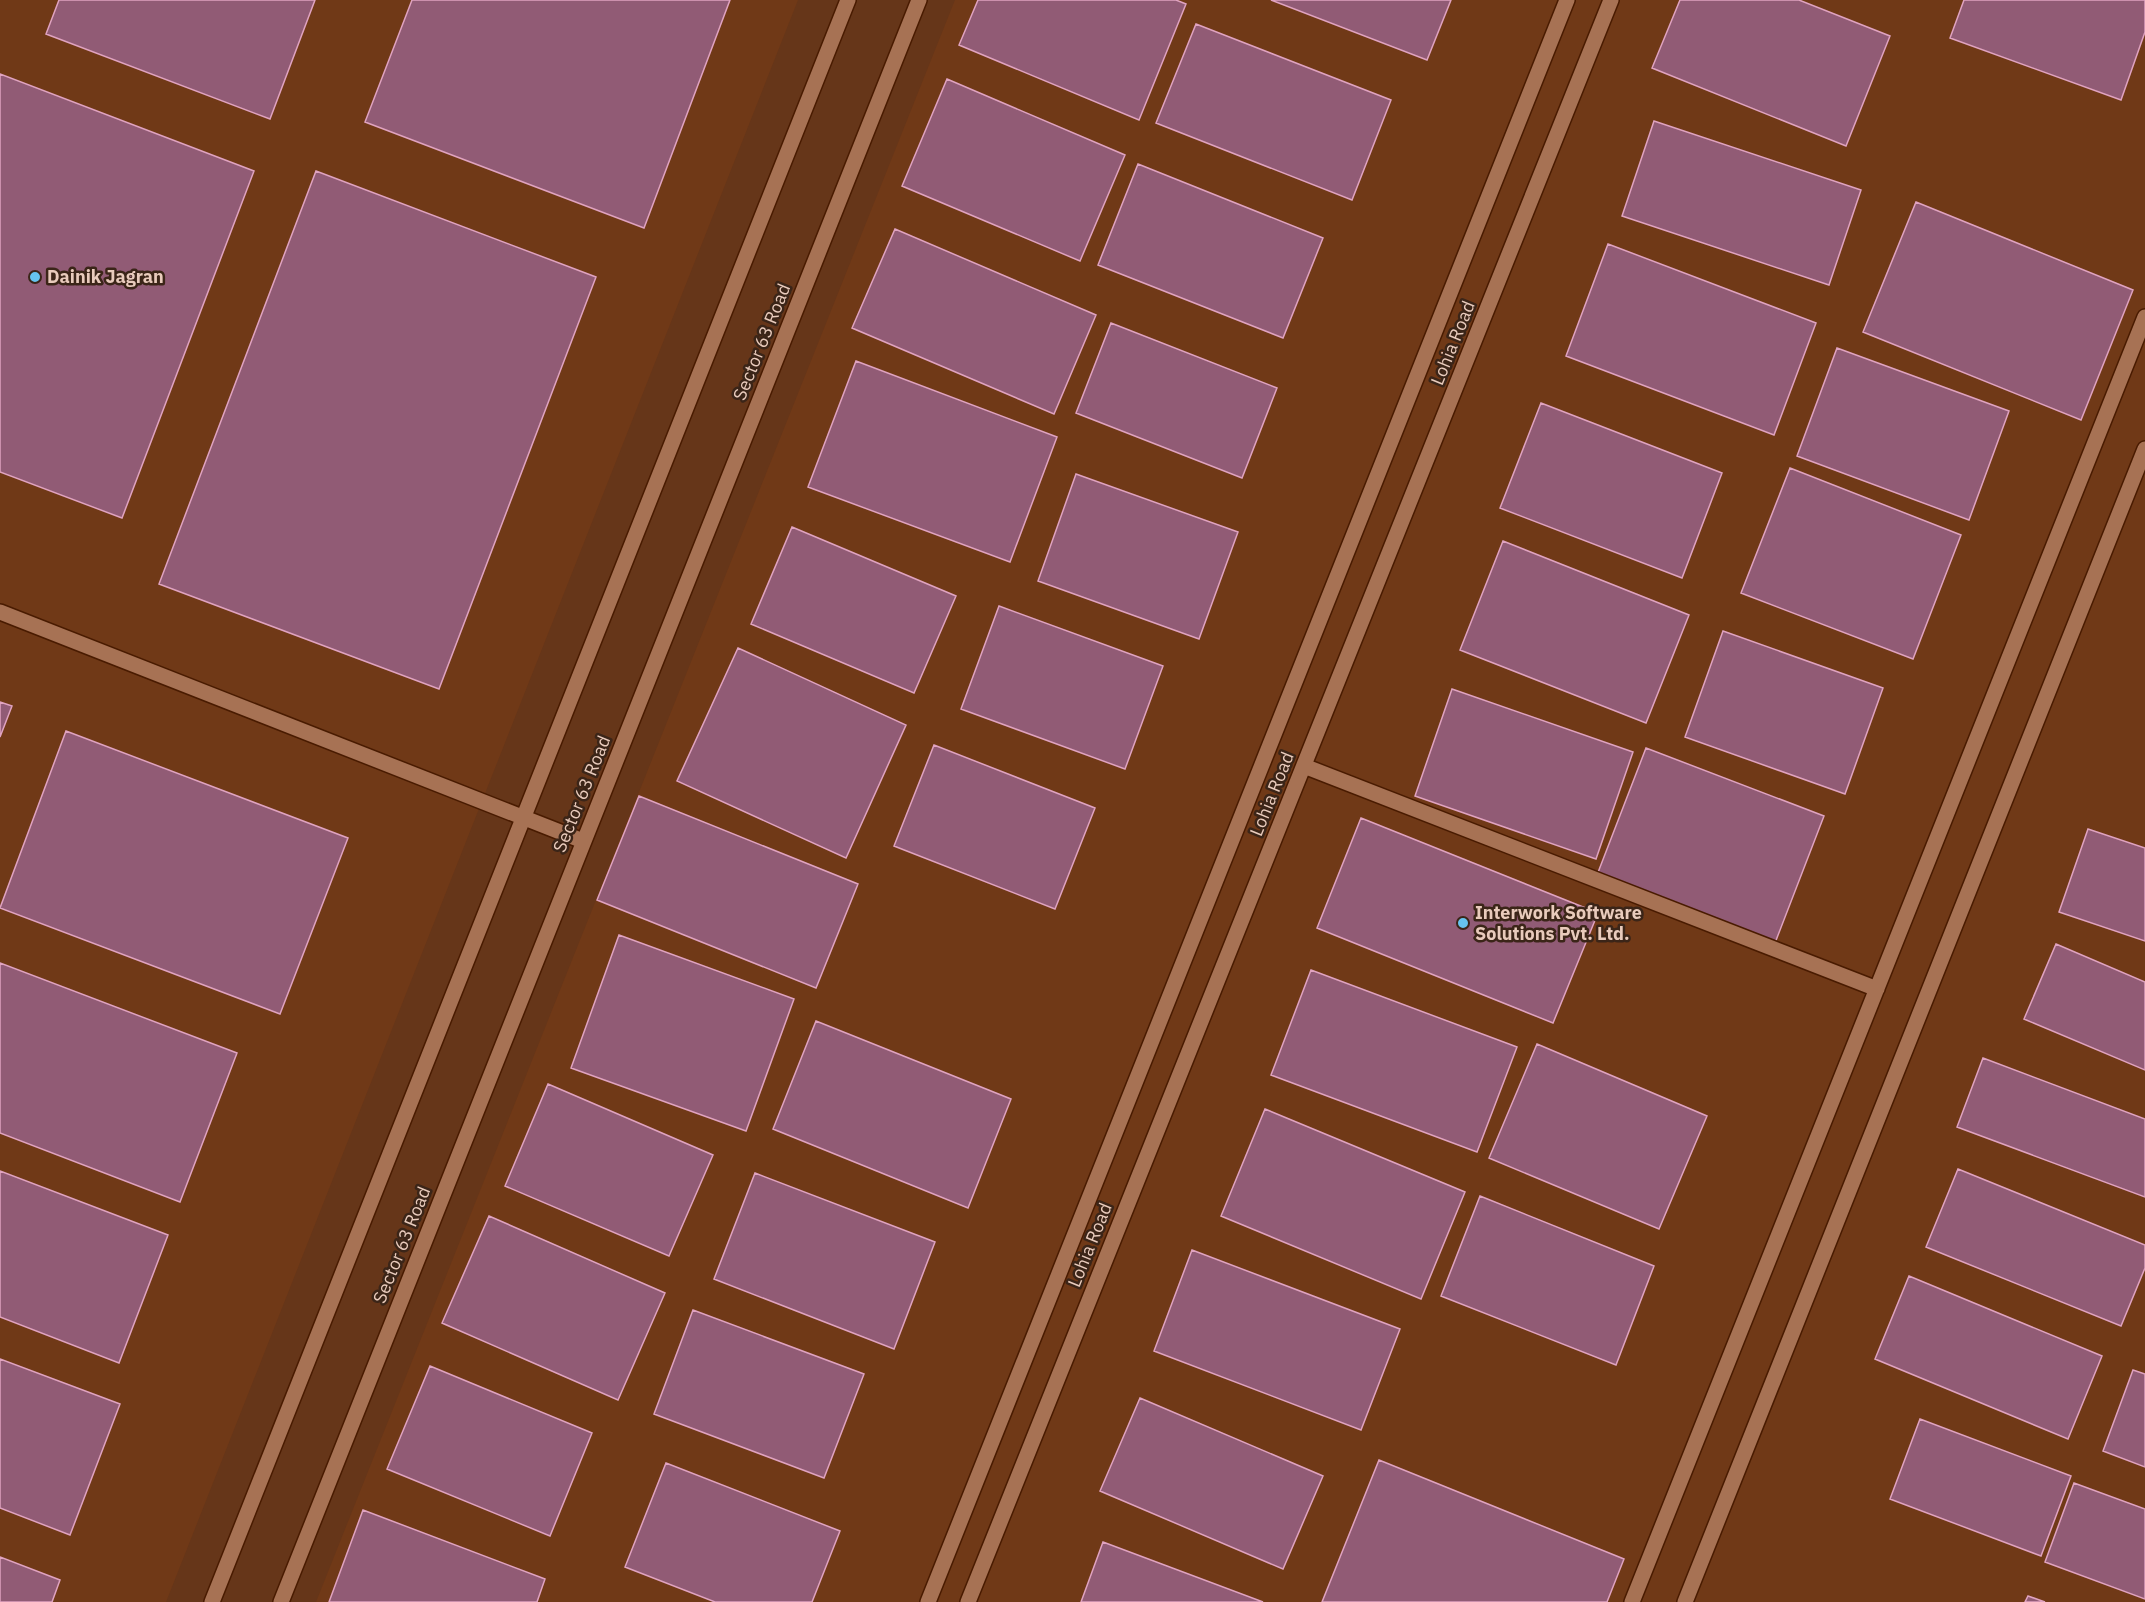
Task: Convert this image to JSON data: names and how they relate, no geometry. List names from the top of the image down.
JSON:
{
  "streets": {
    "street": ["Sector 63 Road", "Lohia Road"]
  },
  "places": ["Dainik Jagran", "Interwork Software Solutions Pvt. Ltd."]
}
